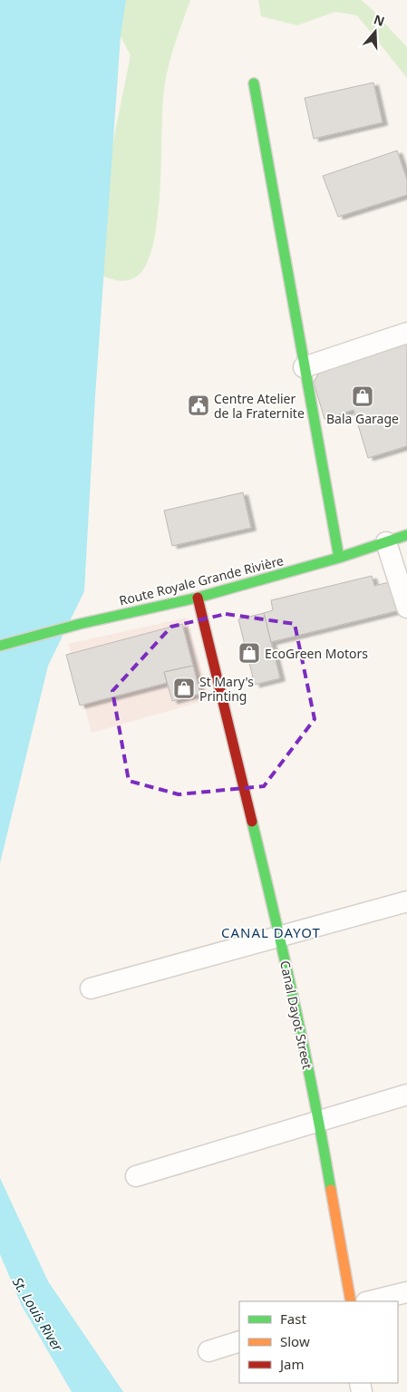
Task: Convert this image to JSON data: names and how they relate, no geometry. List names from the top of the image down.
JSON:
{
  "streets": {
    "street": ["Route Royale Grande Rivière", "Canal Dayot Street"]
  },
  "crossings": [
    ["Route Royale Grande Rivière", "Canal Dayot Street"]
  ],
  "districts": ["CANAL DAYOT"],
  "water": ["St. Louis River"],
  "places": {
    "shop": ["Bala Garage", "EcoGreen Motors", "St Mary's Printing"],
    "public building": ["Centre Atelier de la Fraternite"]
  },
  "legend": ["Fast", "Slow", "Jam"],
  "north": "top"
}
